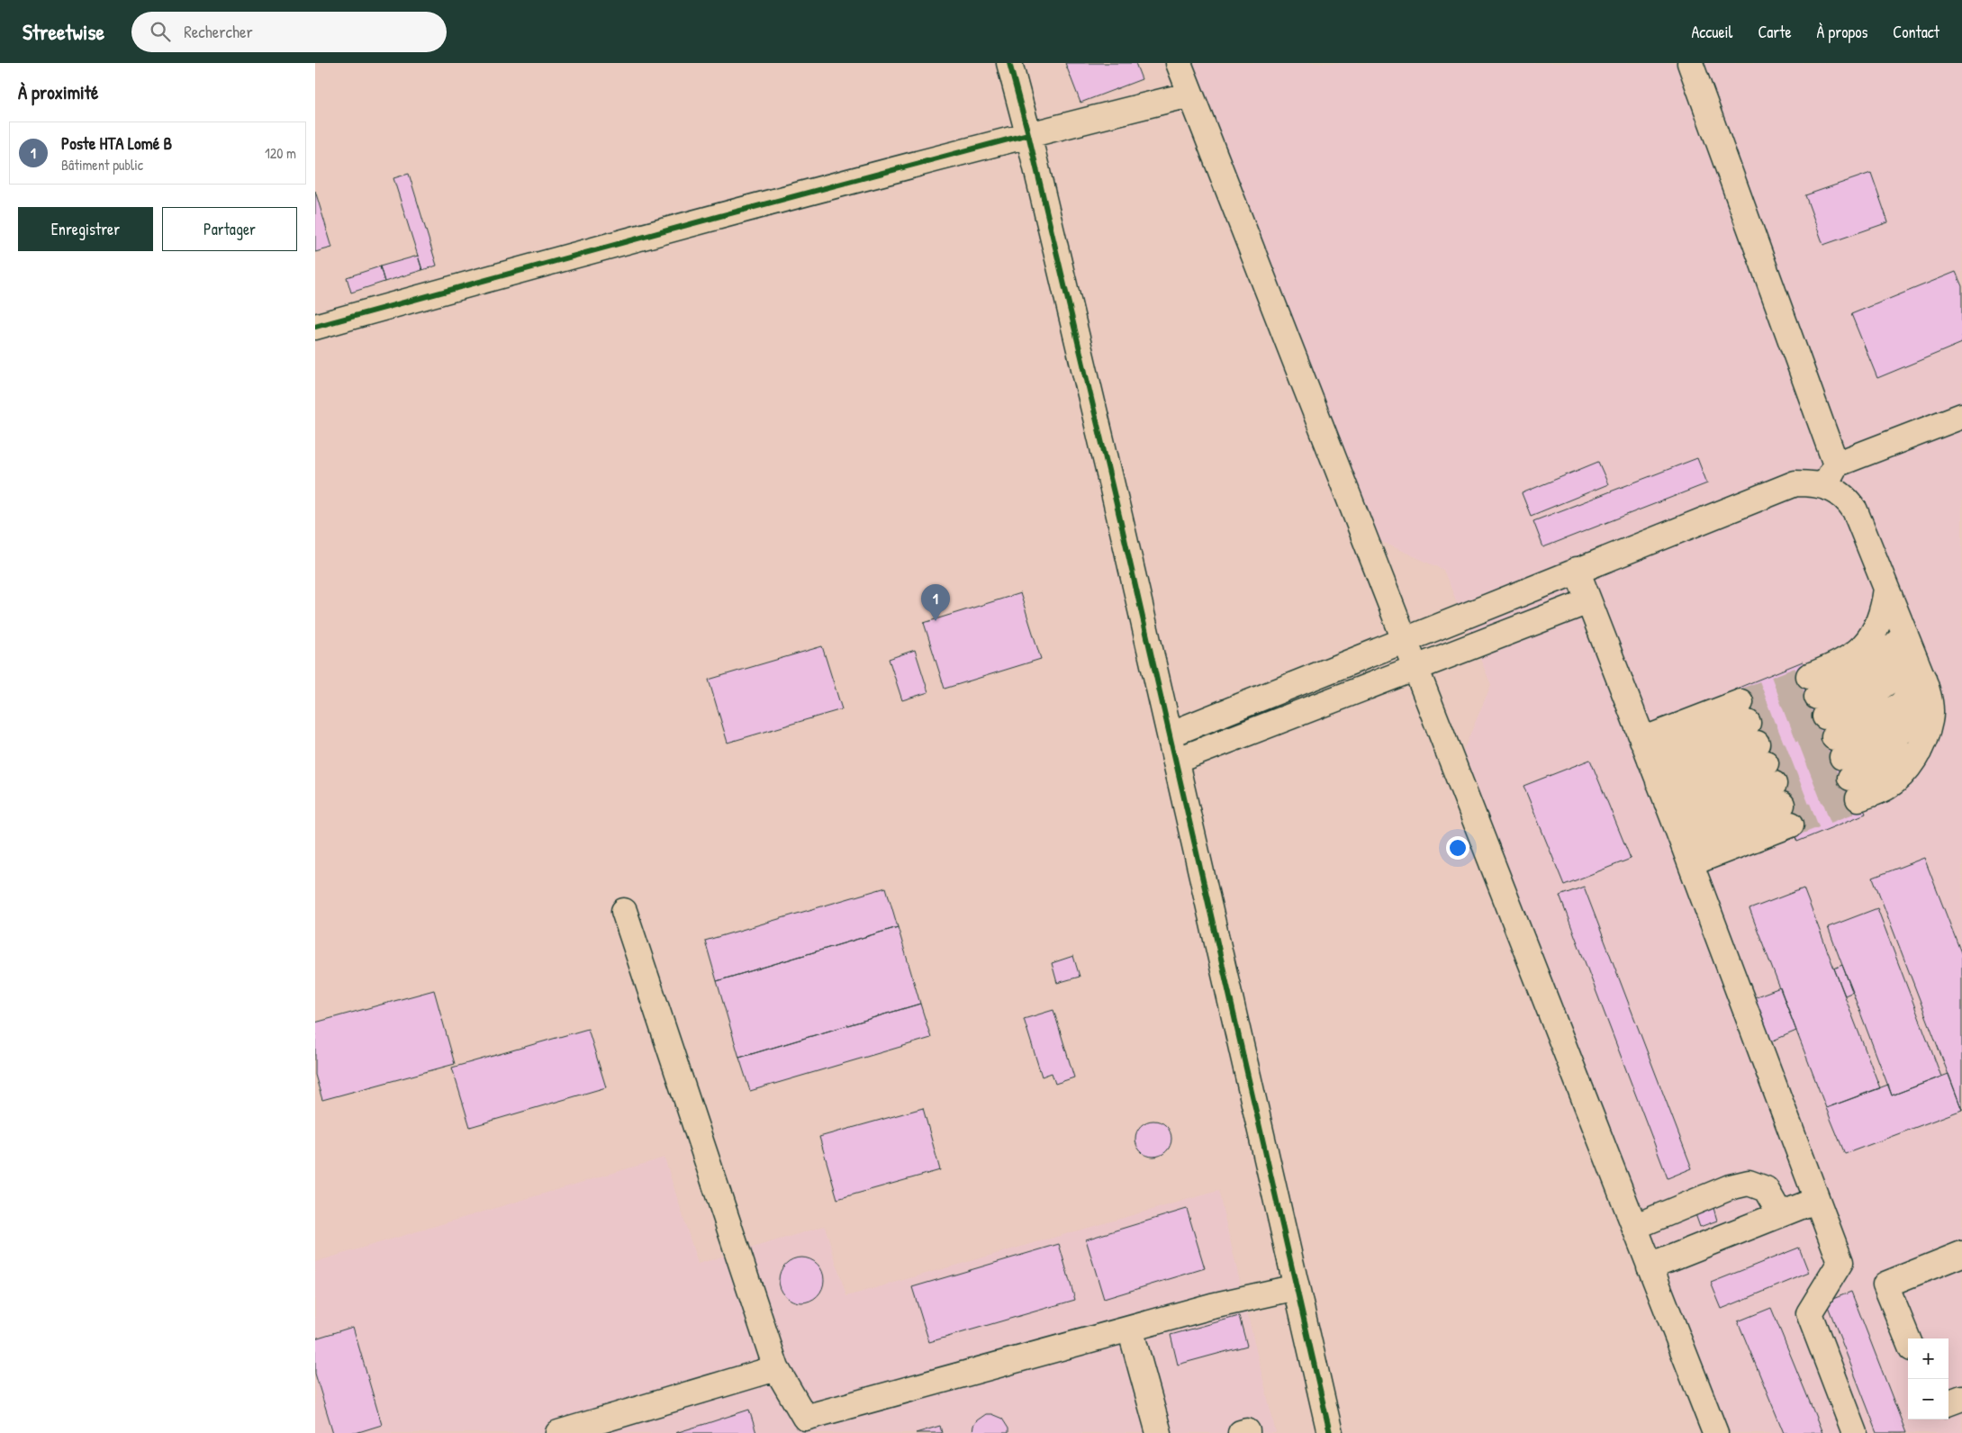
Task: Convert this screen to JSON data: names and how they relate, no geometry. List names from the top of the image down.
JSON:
{
  "page": {
    "header": "Streetwise",
    "search": "Rechercher",
    "nav": [
      "Accueil",
      "Carte",
      "À propos",
      "Contact"
    ],
    "heading": "À proximité",
    "list": [
      {
        "mark": "1",
        "name": "Poste HTA Lomé B",
        "note": "Bâtiment public",
        "value": "120 m"
      }
    ],
    "buttons": ["Enregistrer", "Partager"],
    "pins": "1",
    "map_buttons": ["+", "−"]
  }
}
